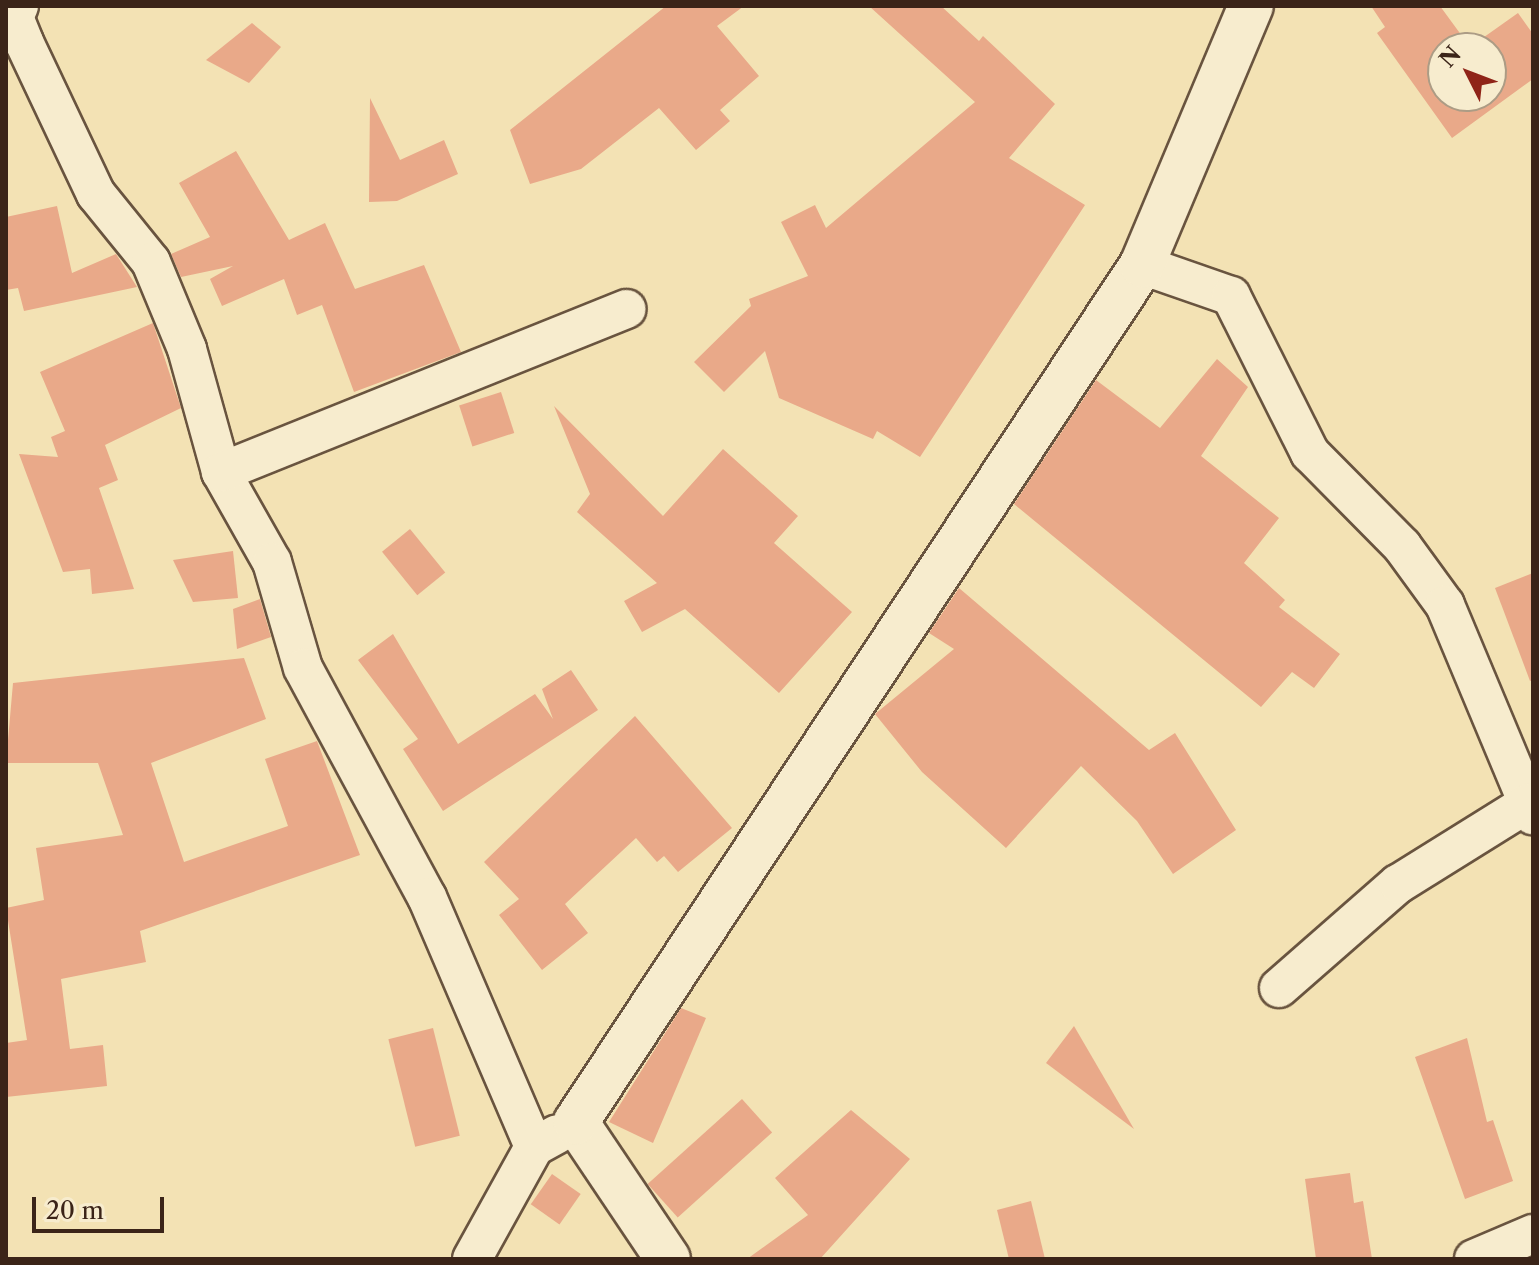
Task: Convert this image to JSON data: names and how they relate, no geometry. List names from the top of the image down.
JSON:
{
  "scale_bar": "20 m",
  "north": "top left"
}
